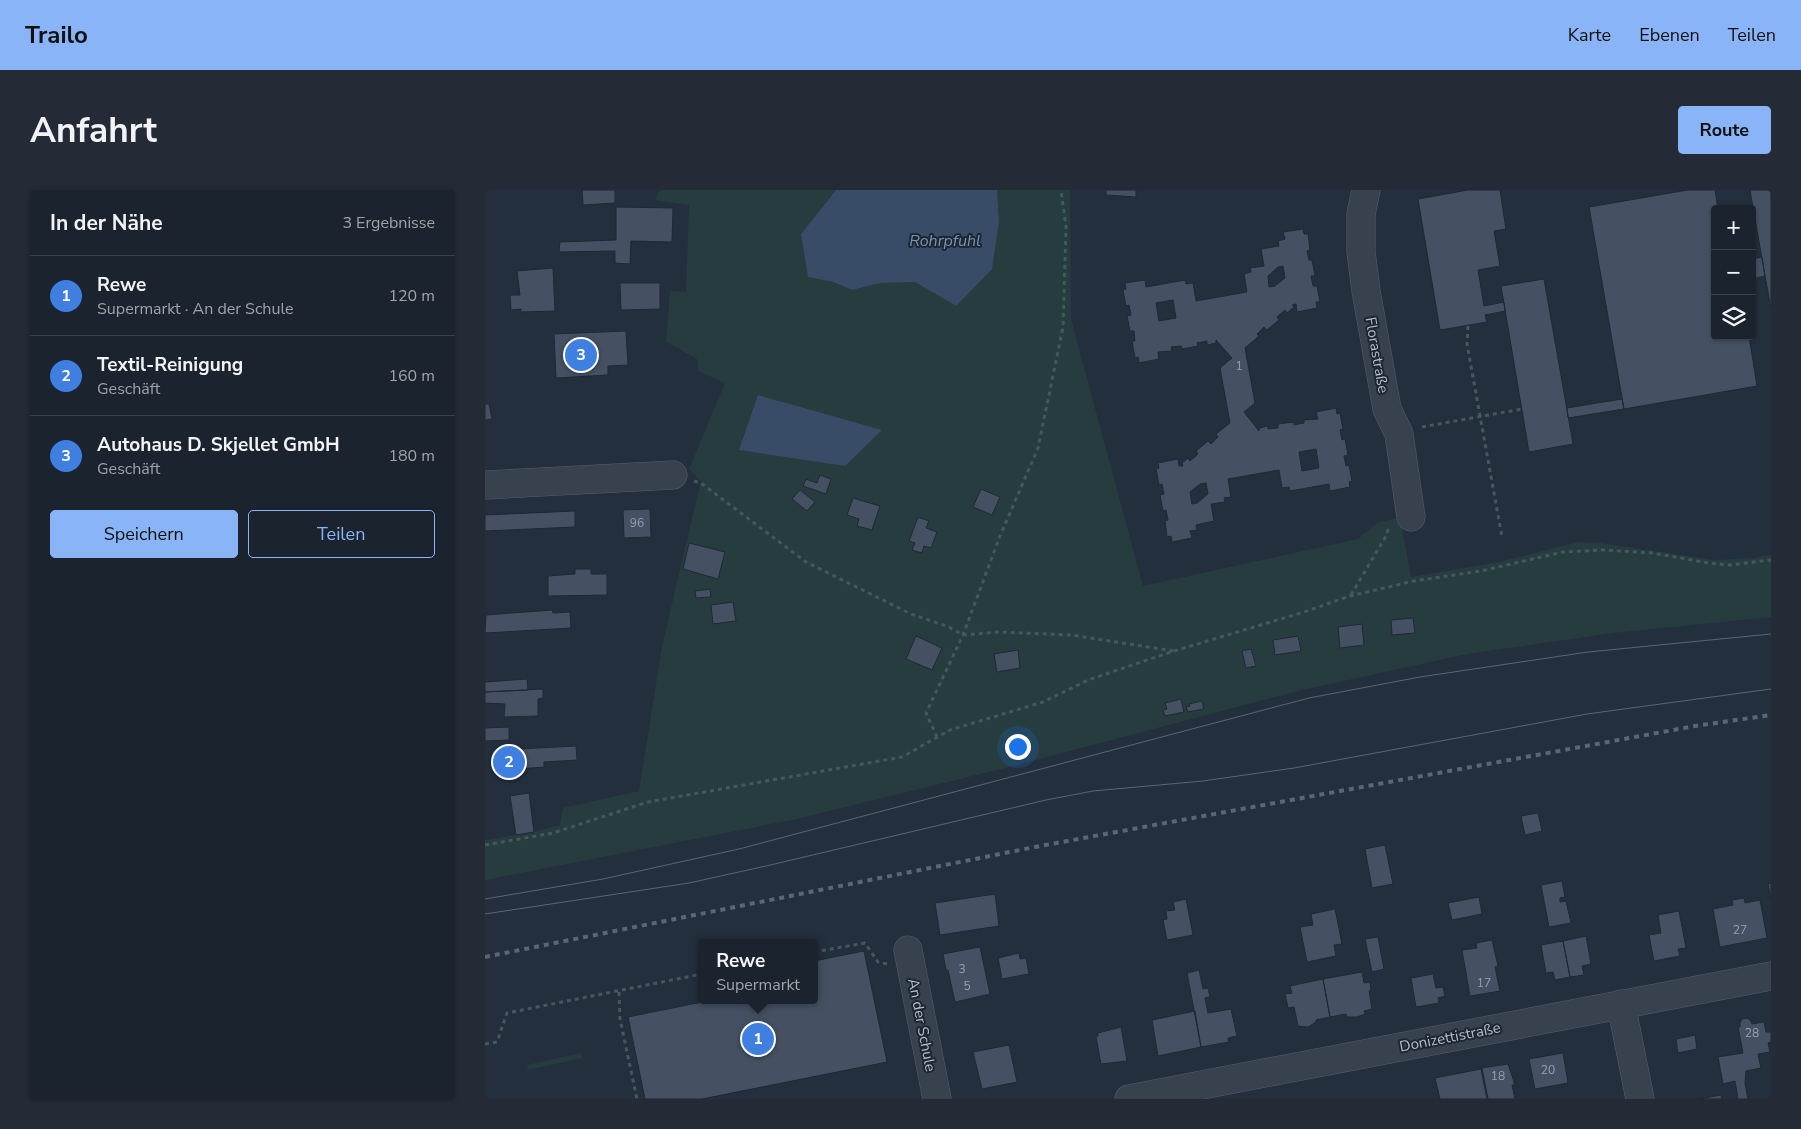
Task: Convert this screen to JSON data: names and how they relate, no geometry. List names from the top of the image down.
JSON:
{
  "streets": {
    "street": ["Florastraße", "An der Schule", "Donizettistraße"]
  },
  "water": ["Rohrpfuhl"],
  "house_numbers": [
    "1",
    "96",
    "27",
    "3",
    "17",
    "5",
    "28",
    "20",
    "18"
  ],
  "page": {
    "header": "Trailo",
    "nav": ["Karte", "Ebenen", "Teilen"],
    "buttons": [
      "Route",
      ["Speichern", "Teilen"]
    ],
    "title": "Anfahrt",
    "heading": ["In der Nähe", "3 Ergebnisse"],
    "map_buttons": ["+", "−"],
    "list": [
      {
        "mark": "1",
        "name": "Rewe",
        "note": "Supermarkt · An der Schule",
        "value": "120 m"
      },
      {
        "mark": "2",
        "name": "Textil-Reinigung",
        "note": "Geschäft",
        "value": "160 m"
      },
      {
        "mark": "3",
        "name": "Autohaus D. Skjellet GmbH",
        "note": "Geschäft",
        "value": "180 m"
      }
    ],
    "pins": ["3", "2", "1"],
    "popup": ["Rewe", "Supermarkt"]
  }
}
